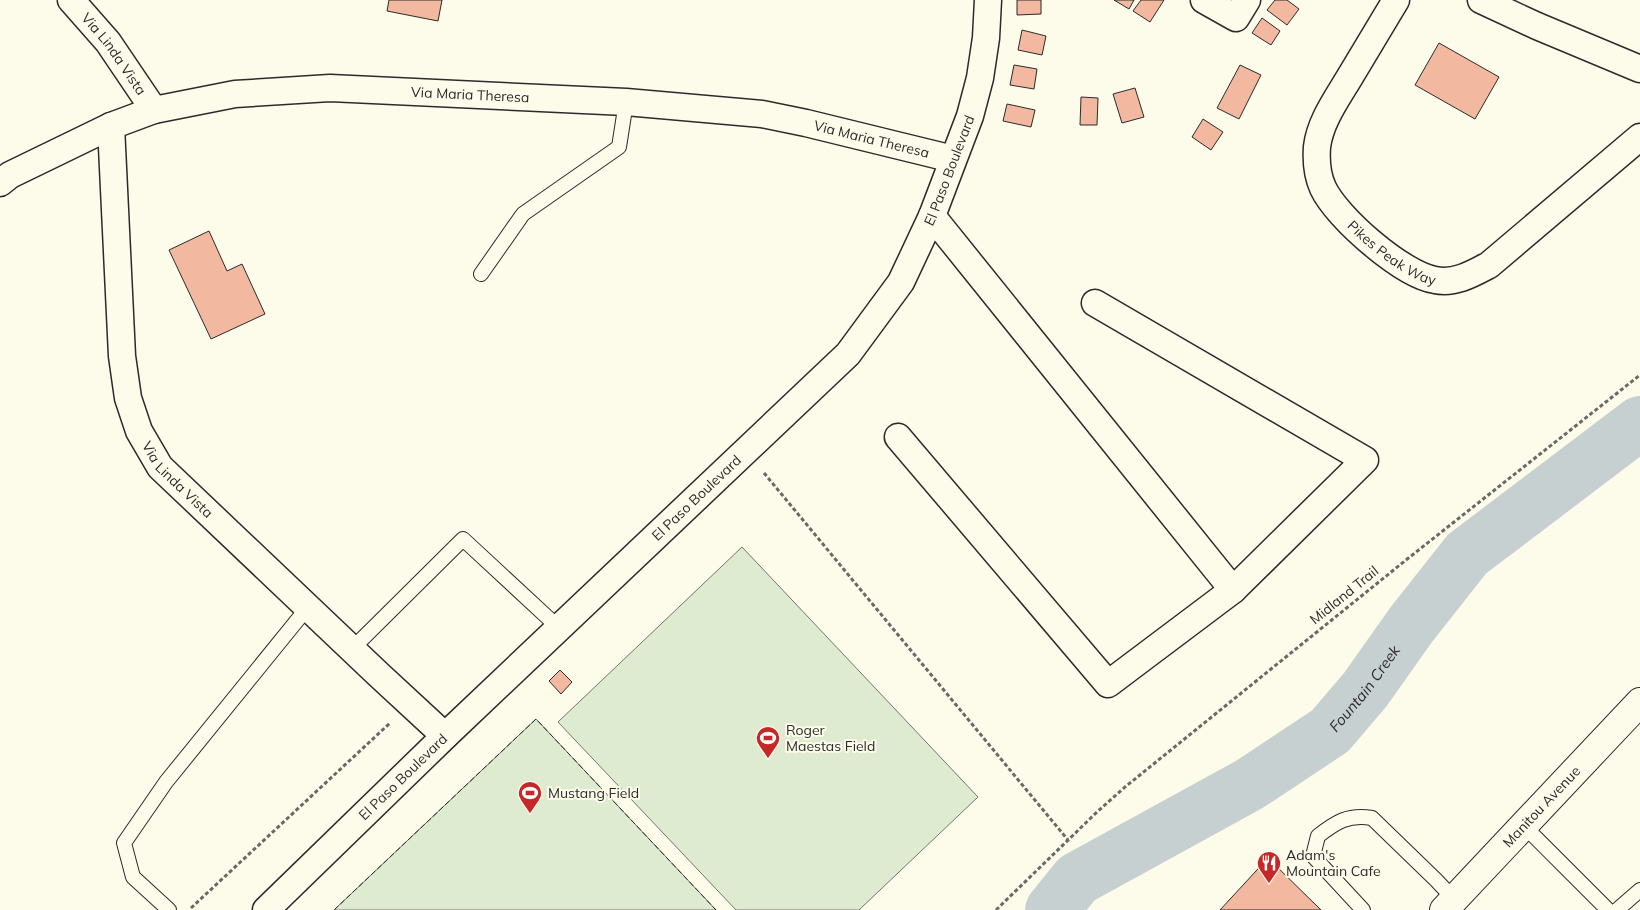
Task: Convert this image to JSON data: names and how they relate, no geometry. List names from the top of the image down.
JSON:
{
  "streets": {
    "main road": ["Manitou Avenue"],
    "street": [
      "Via Linda Vista",
      "Via Maria Theresa",
      "El Paso Boulevard",
      "Pikes Peak Way"
    ],
    "path": ["Midland Trail"]
  },
  "crossings": [
    ["Via Linda Vista", "Via Maria Theresa"],
    ["Via Linda Vista", "El Paso Boulevard"],
    ["Via Maria Theresa", "El Paso Boulevard"]
  ],
  "water": ["Fountain Creek"],
  "places": {
    "sports": ["Roger Maestas Field", "Mustang Field"],
    "restaurant": ["Adam's Mountain Cafe"]
  }
}
